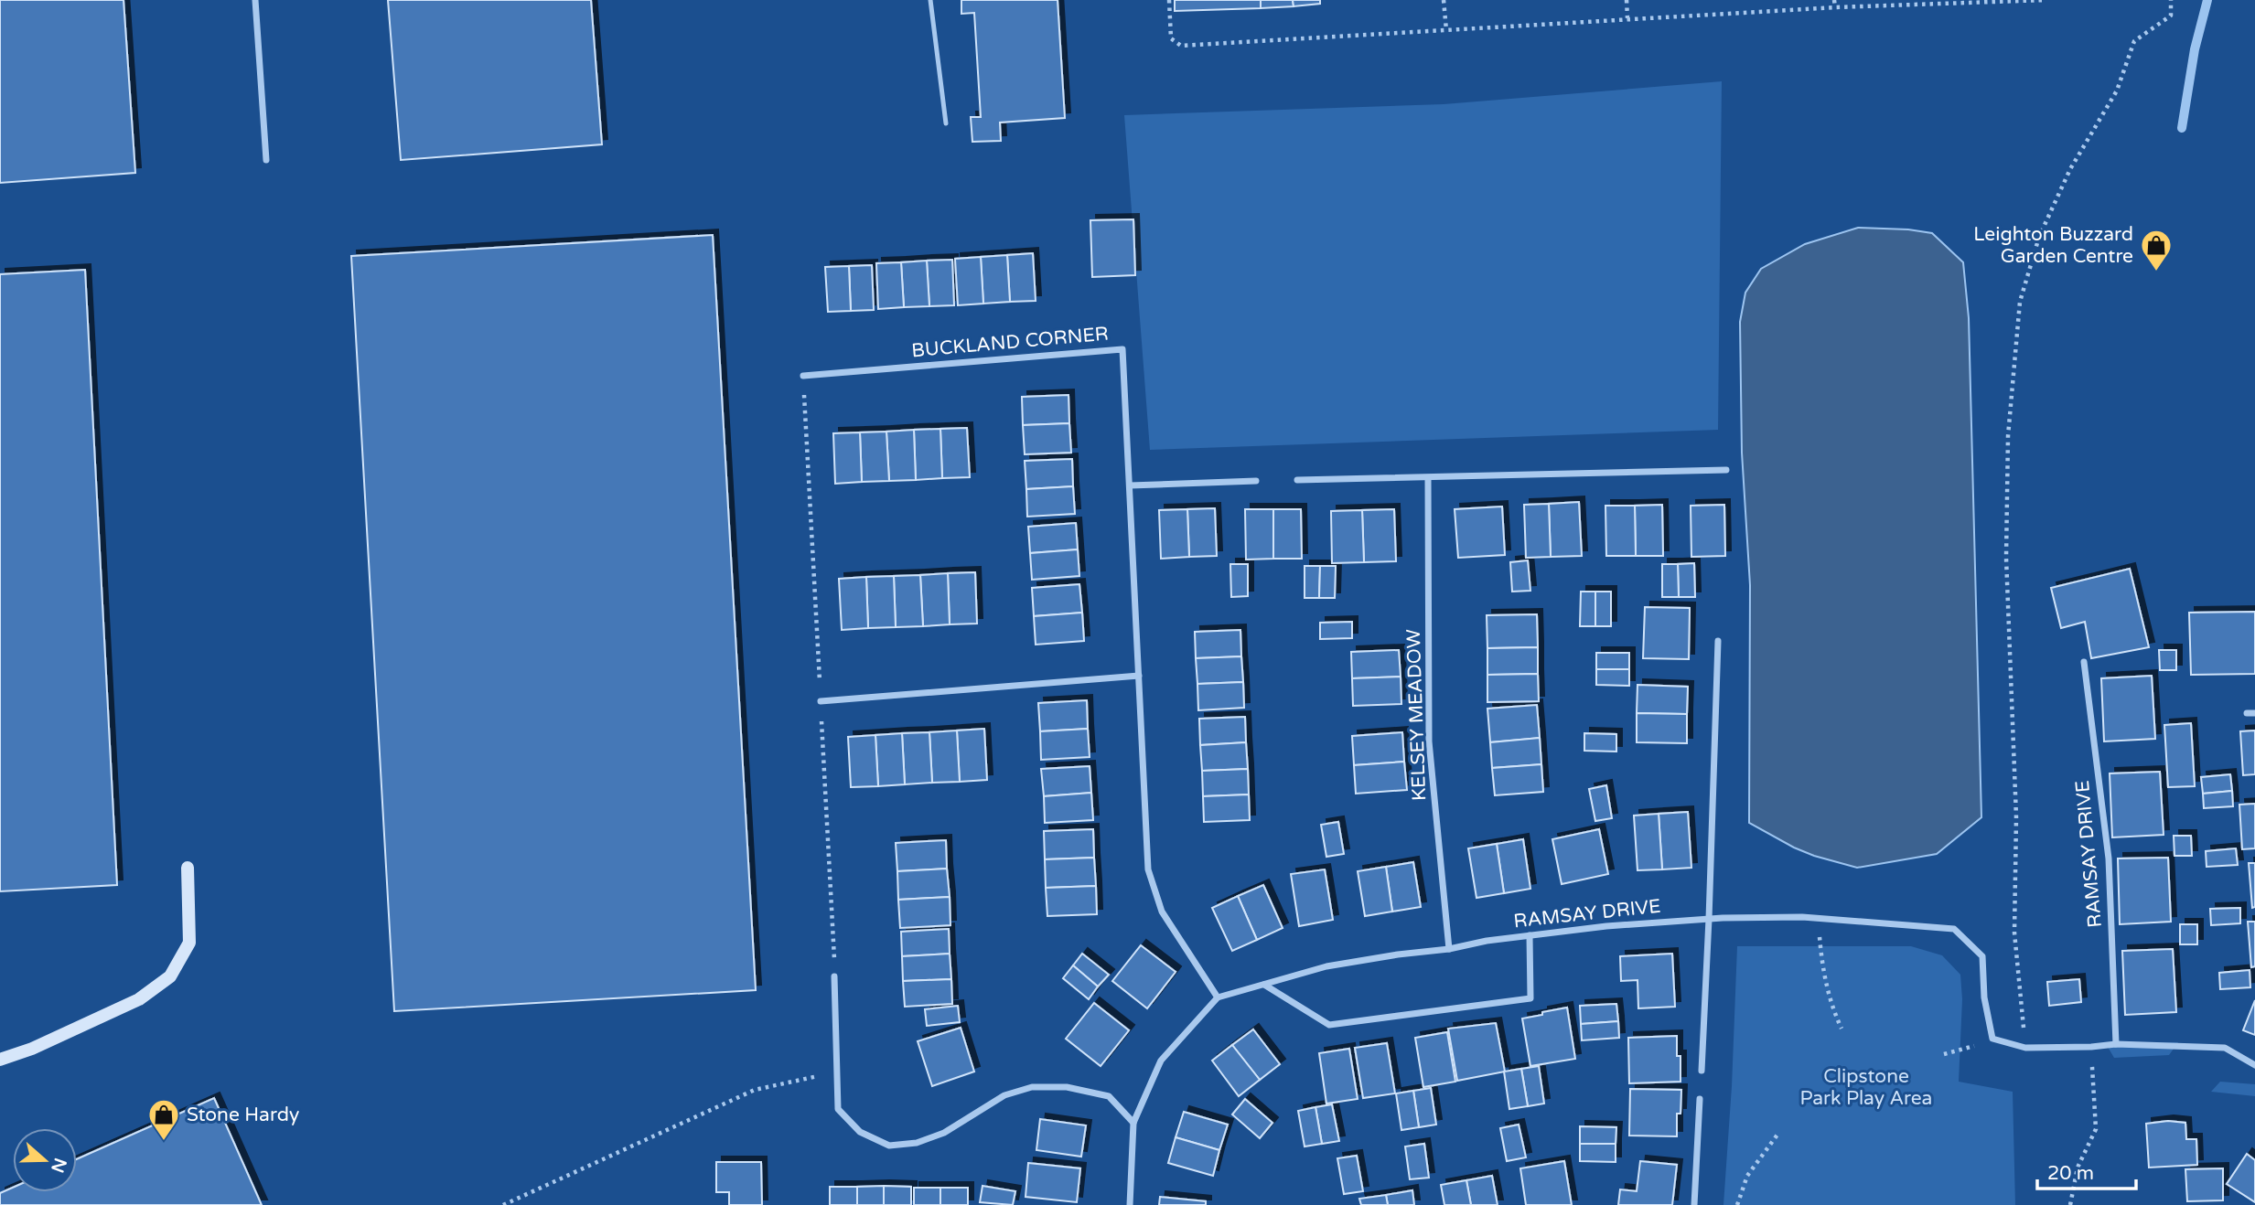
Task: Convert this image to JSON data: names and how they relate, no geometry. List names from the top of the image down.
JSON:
{
  "streets": {
    "street": ["BUCKLAND CORNER", "KELSEY MEADOW", "RAMSAY DRIVE"]
  },
  "crossings": [
    ["BUCKLAND CORNER", "RAMSAY DRIVE"],
    ["KELSEY MEADOW", "RAMSAY DRIVE"]
  ],
  "parks": ["Clipstone Park Play Area"],
  "places": {
    "shop": ["Leighton Buzzard Garden Centre", "Stone Hardy"]
  },
  "scale_bar": "20 m",
  "north": "right"
}
